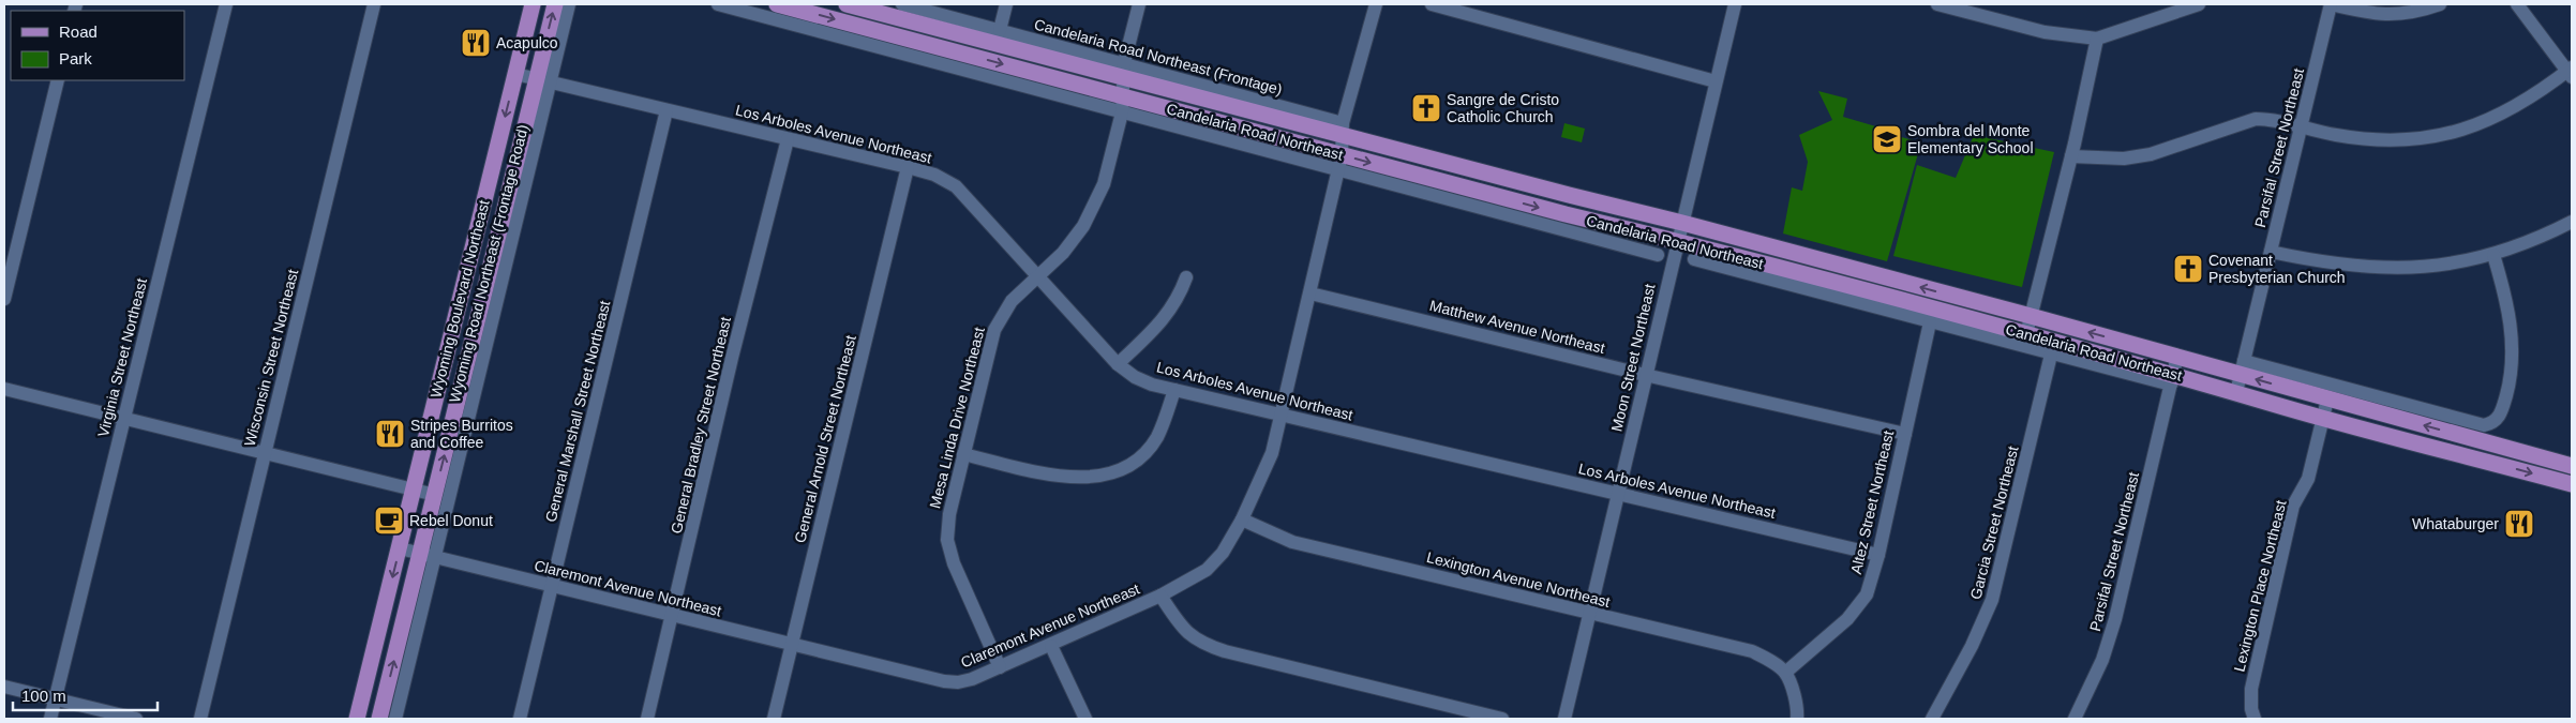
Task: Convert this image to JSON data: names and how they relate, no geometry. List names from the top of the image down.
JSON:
{
  "streets": {
    "main road": ["Candelaria Road Northeast", "Wyoming Boulevard Northeast"],
    "street": [
      "Candelaria Road Northeast (Frontage)",
      "Los Arboles Avenue Northeast",
      "Parsifal Street Northeast",
      "Wyoming Road Northeast (Frontage Road)",
      "Matthew Avenue Northeast",
      "Virginia Street Northeast",
      "Wisconsin Street Northeast",
      "Moon Street Northeast",
      "General Marshall Street Northeast",
      "Mesa Linda Drive Northeast",
      "General Bradley Street Northeast",
      "General Arnold Street Northeast",
      "Altez Street Northeast",
      "Garcia Street Northeast",
      "Lexington Avenue Northeast",
      "Lexington Place Northeast",
      "Claremont Avenue Northeast"
    ]
  },
  "crossings": [
    ["Candelaria Road Northeast (Frontage)", "Candelaria Road Northeast"],
    ["Candelaria Road Northeast (Frontage)", "Mesa Linda Drive Northeast"],
    ["Candelaria Road Northeast", "Parsifal Street Northeast"],
    ["Candelaria Road Northeast", "Moon Street Northeast"],
    ["Candelaria Road Northeast", "Mesa Linda Drive Northeast"],
    ["Candelaria Road Northeast", "Lexington Place Northeast"],
    ["Los Arboles Avenue Northeast", "Wyoming Road Northeast (Frontage Road)"],
    ["Los Arboles Avenue Northeast", "Wyoming Boulevard Northeast"],
    ["Los Arboles Avenue Northeast", "Moon Street Northeast"],
    ["Los Arboles Avenue Northeast", "General Marshall Street Northeast"],
    ["Los Arboles Avenue Northeast", "Mesa Linda Drive Northeast"],
    ["Los Arboles Avenue Northeast", "General Bradley Street Northeast"],
    ["Los Arboles Avenue Northeast", "General Arnold Street Northeast"],
    ["Los Arboles Avenue Northeast", "Altez Street Northeast"],
    ["Wyoming Road Northeast (Frontage Road)", "Wyoming Boulevard Northeast"],
    ["Wyoming Road Northeast (Frontage Road)", "Claremont Avenue Northeast"],
    ["Wyoming Boulevard Northeast", "Claremont Avenue Northeast"],
    ["Matthew Avenue Northeast", "Moon Street Northeast"],
    ["Matthew Avenue Northeast", "Altez Street Northeast"],
    ["Moon Street Northeast", "Lexington Avenue Northeast"],
    ["General Marshall Street Northeast", "Claremont Avenue Northeast"],
    ["Mesa Linda Drive Northeast", "Claremont Avenue Northeast"],
    ["General Bradley Street Northeast", "Claremont Avenue Northeast"],
    ["General Arnold Street Northeast", "Claremont Avenue Northeast"],
    ["Altez Street Northeast", "Lexington Avenue Northeast"]
  ],
  "places": {
    "restaurant": ["Acapulco", "Stripes Burritos and Coffee", "Whataburger"],
    "church": ["Sangre de Cristo Catholic Church", "Covenant Presbyterian Church"],
    "school or university": ["Sombra del Monte Elementary School"],
    "cafe": ["Rebel Donut"]
  },
  "legend": ["Road", "Park"],
  "scale_bar": "100 m"
}
